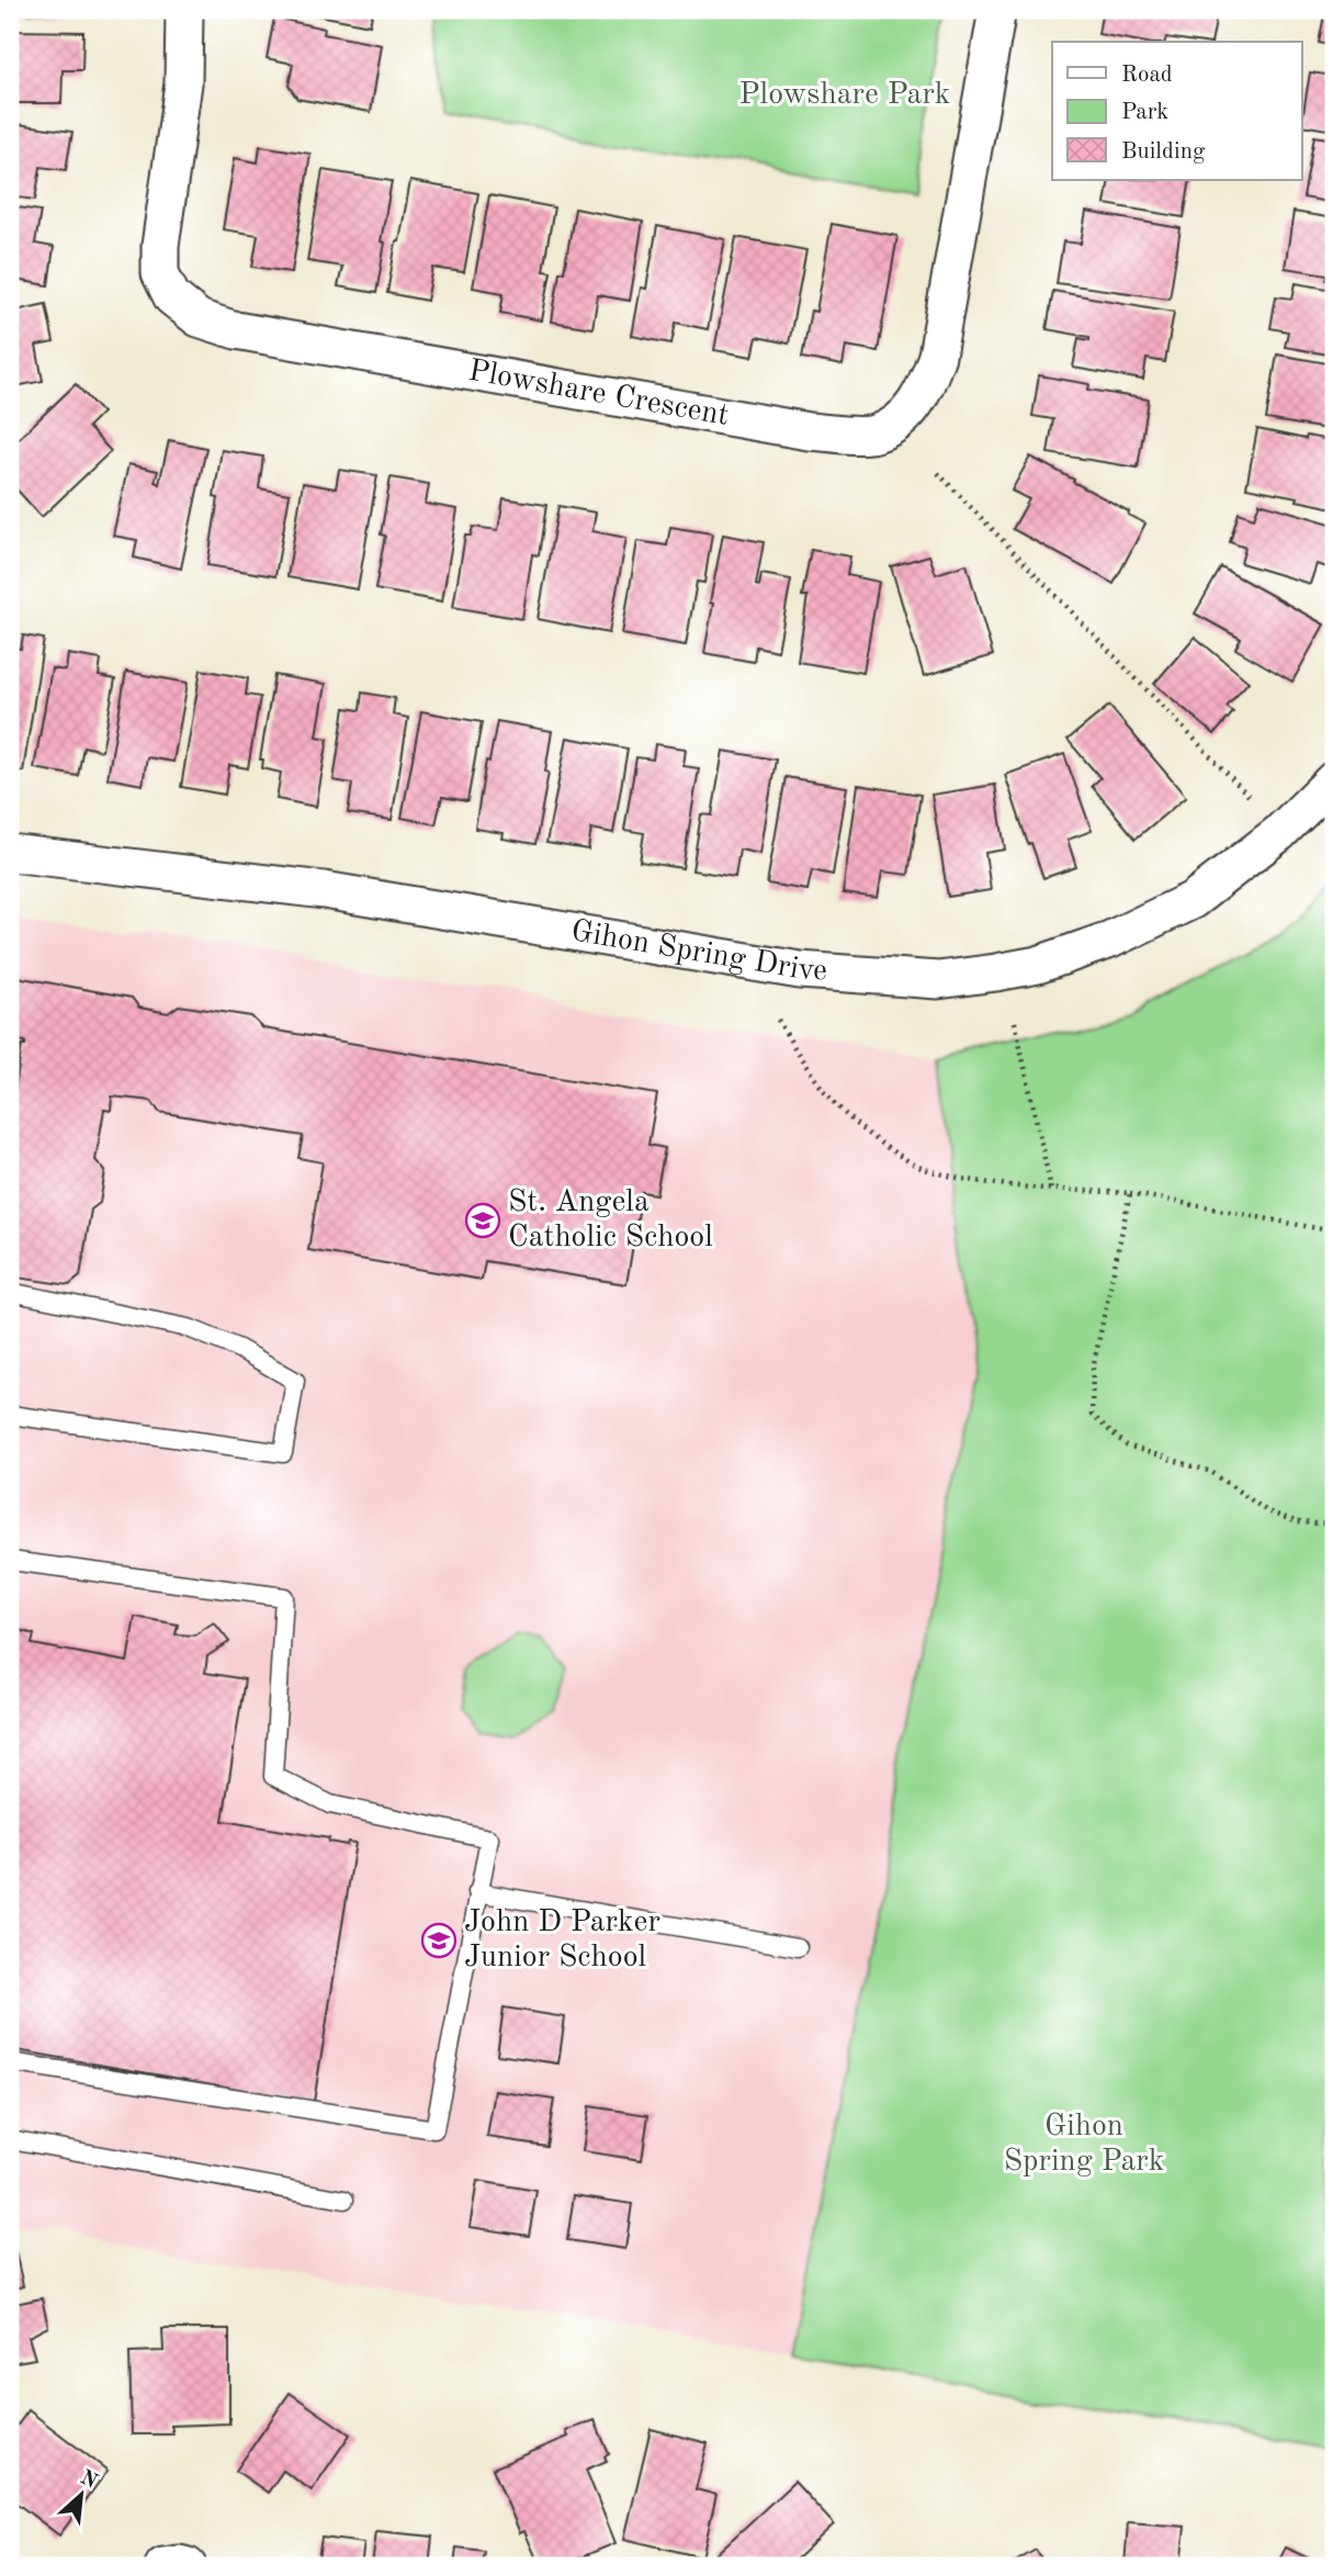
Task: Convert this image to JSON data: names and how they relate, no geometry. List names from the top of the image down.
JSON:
{
  "streets": {
    "street": ["Plowshare Crescent", "Gihon Spring Drive"]
  },
  "parks": ["Plowshare Park", "Gihon Spring Park"],
  "places": {
    "school or university": ["St. Angela Catholic School", "John D Parker Junior School"]
  },
  "legend": ["Road", "Park", "Building"],
  "north": "top right"
}
